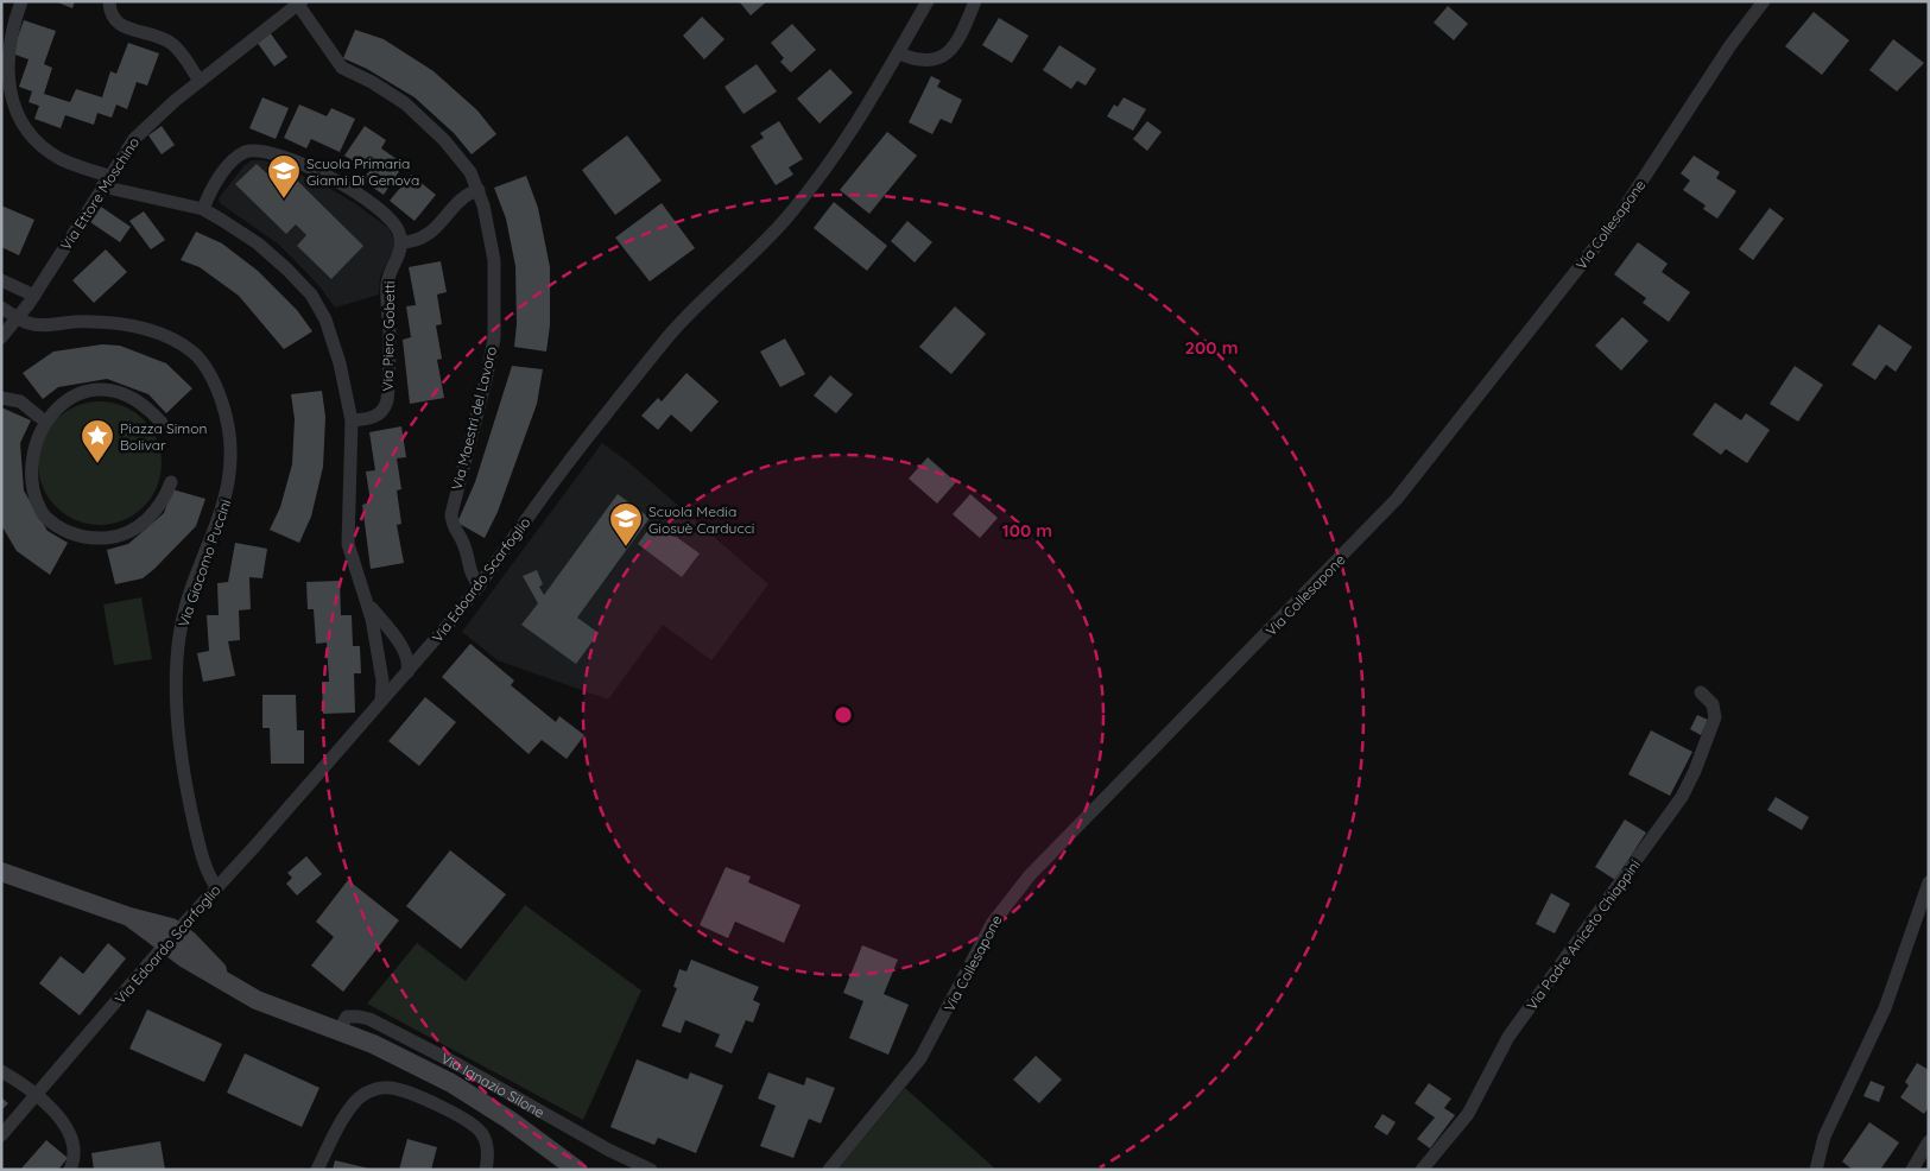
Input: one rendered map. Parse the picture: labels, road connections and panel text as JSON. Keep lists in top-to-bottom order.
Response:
{
  "streets": {
    "street": [
      "Via Ettore Moschino",
      "Via Collesapone",
      "Via Piero Gobetti",
      "Via Maestri del Lavoro",
      "Via Giacomo Puccini",
      "Via Edoardo Scarfoglio",
      "Via Padre Aniceto Chiappini",
      "Via Ignazio Silone"
    ]
  },
  "crossings": [
    ["Via Ettore Moschino", "Via Maestri del Lavoro"],
    ["Via Ettore Moschino", "Via Giacomo Puccini"],
    ["Via Maestri del Lavoro", "Via Edoardo Scarfoglio"],
    ["Via Giacomo Puccini", "Via Edoardo Scarfoglio"],
    ["Via Edoardo Scarfoglio", "Via Ignazio Silone"]
  ],
  "places": {
    "school or university": ["Scuola Primaria Gianni Di Genova", "Scuola Media Giosuè Carducci"],
    "place": ["Piazza Simon Bolivar"]
  },
  "rings": ["200 m", "100 m"]
}
